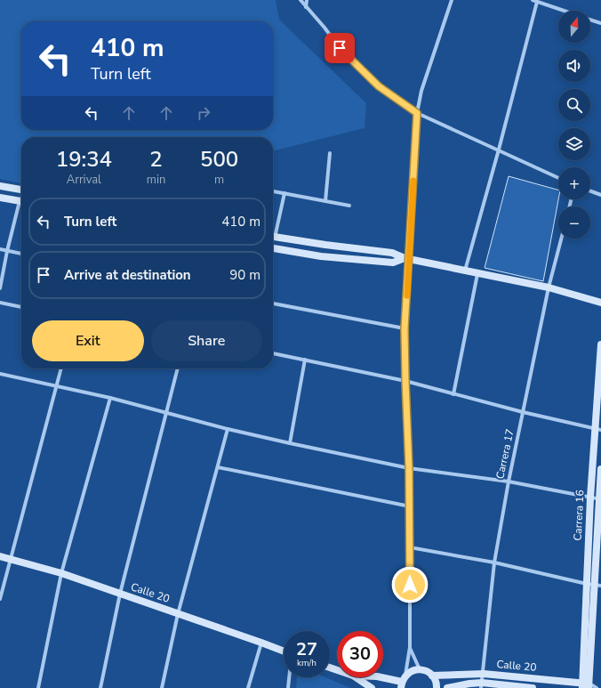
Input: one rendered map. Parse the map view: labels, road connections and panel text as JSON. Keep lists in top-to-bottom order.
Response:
{
  "streets": {
    "street": ["Carrera 17", "Carrera 16", "Calle 20"]
  },
  "crossings": [
    ["Carrera 17", "Calle 20"],
    ["Carrera 16", "Calle 20"]
  ],
  "north": "top",
  "page": {
    "map_buttons": ["+", "−"],
    "turn": ["410 m", "Turn left"],
    "eta": [
      "19:34",
      "Arrival",
      "2",
      "min",
      "500",
      "m"
    ],
    "list": [
      {
        "name": "Turn left",
        "value": "410 m"
      },
      {
        "name": "Arrive at destination",
        "value": "90 m"
      }
    ],
    "buttons": ["Exit", "Share"],
    "speed": "27 km/h",
    "limit": "30"
  }
}
